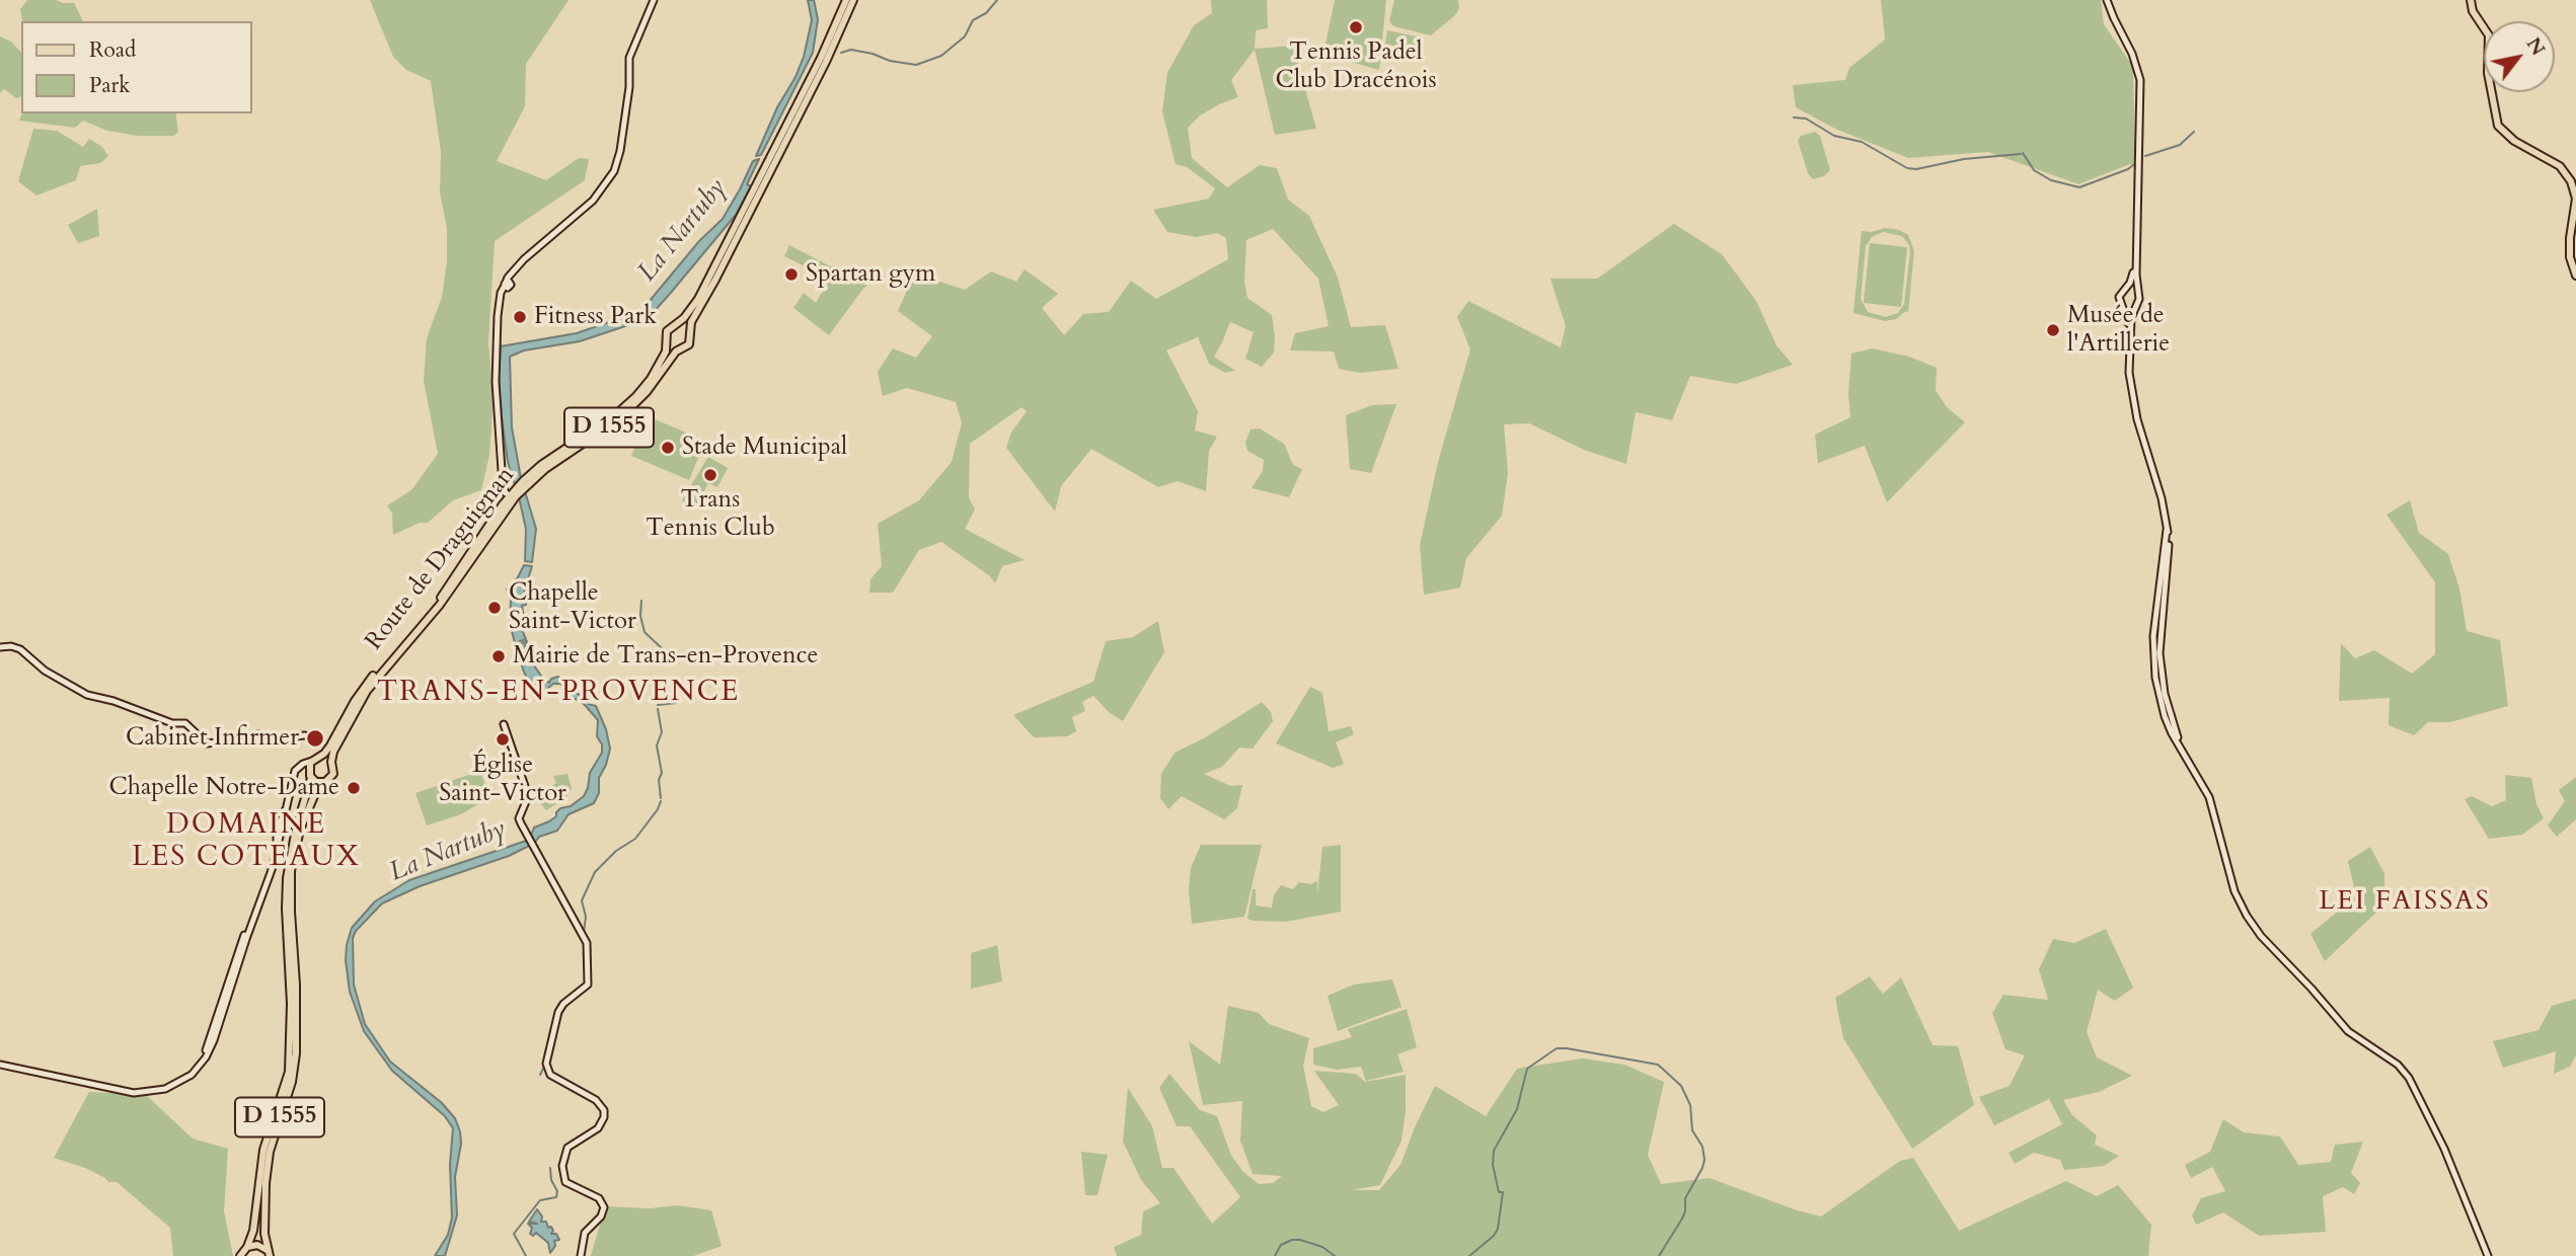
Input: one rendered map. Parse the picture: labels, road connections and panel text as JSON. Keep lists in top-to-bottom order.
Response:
{
  "streets": {
    "main road": ["D 1555", "Route de Draguignan"]
  },
  "crossings": [
    ["D 1555", "Route de Draguignan"]
  ],
  "districts": ["TRANS-EN-PROVENCE", "DOMAINE LES COTEAUX", "LEI FAISSAS"],
  "water": ["La Nartuby"],
  "places": [
    "Tennis Padel Club Dracénois",
    "Spartan gym",
    "Fitness Park",
    "Musée de l'Artillerie",
    "Stade Municipal",
    "Trans Tennis Club",
    "Chapelle Saint-Victor",
    "Mairie de Trans-en-Provence",
    "Cabinet Infirmer",
    "Église Saint-Victor",
    "Chapelle Notre-Dame"
  ],
  "legend": ["Road", "Park"],
  "north": "top right"
}
